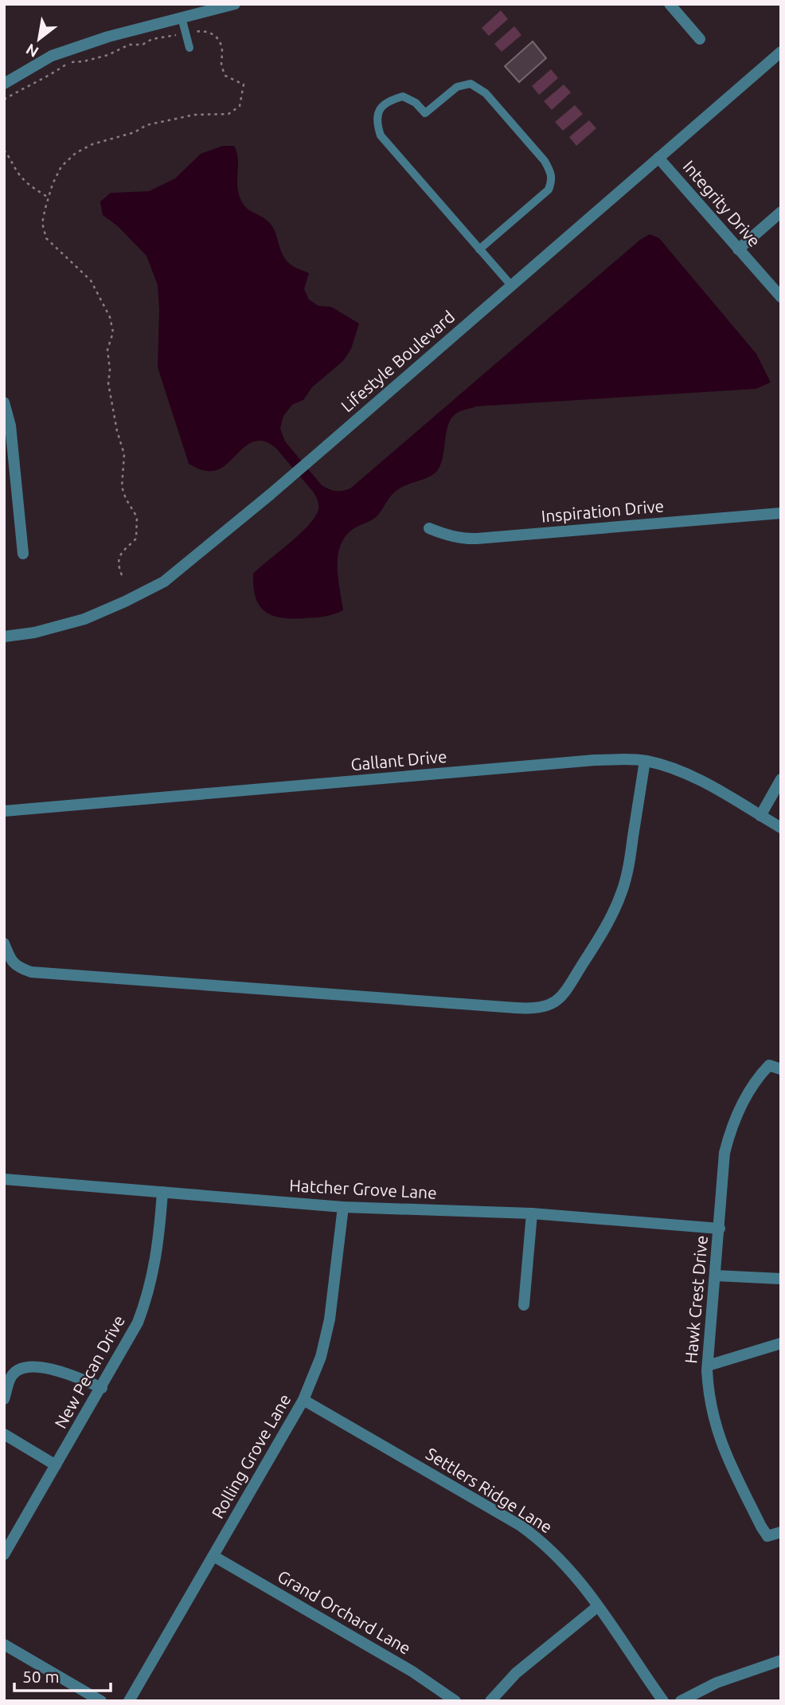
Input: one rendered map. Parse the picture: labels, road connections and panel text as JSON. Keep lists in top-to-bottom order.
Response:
{
  "streets": {
    "street": [
      "Integrity Drive",
      "Lifestyle Boulevard",
      "Inspiration Drive",
      "Gallant Drive",
      "Hatcher Grove Lane",
      "Hawk Crest Drive",
      "New Pecan Drive",
      "Rolling Grove Lane",
      "Settlers Ridge Lane",
      "Grand Orchard Lane"
    ]
  },
  "crossings": [
    ["Integrity Drive", "Lifestyle Boulevard"],
    ["Hatcher Grove Lane", "Hawk Crest Drive"],
    ["Hatcher Grove Lane", "New Pecan Drive"],
    ["Hatcher Grove Lane", "Rolling Grove Lane"],
    ["Rolling Grove Lane", "Settlers Ridge Lane"],
    ["Rolling Grove Lane", "Grand Orchard Lane"]
  ],
  "scale_bar": "50 m",
  "north": "bottom left"
}
